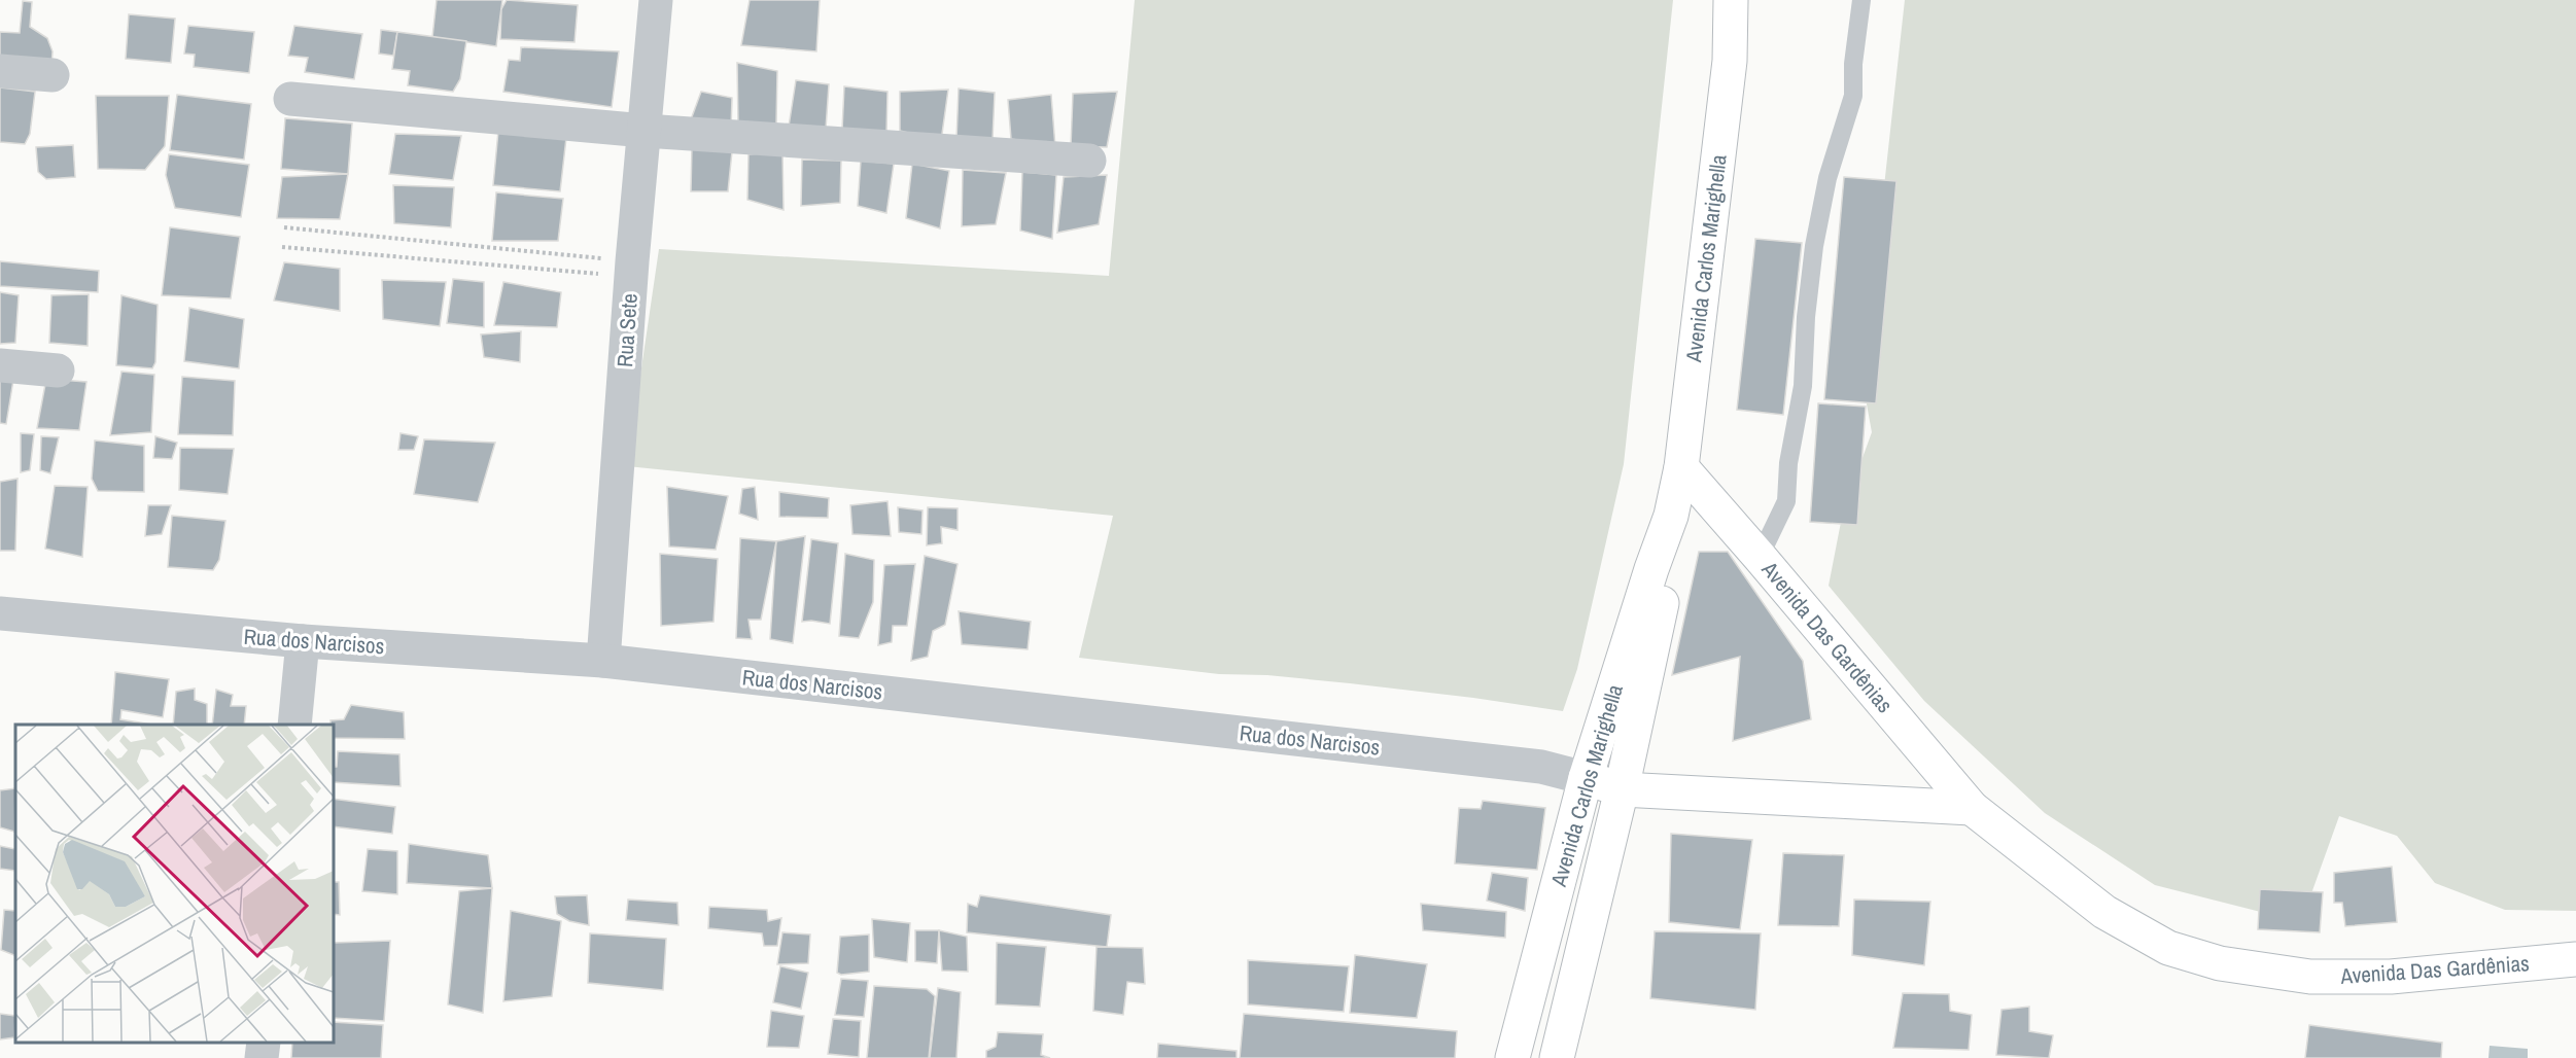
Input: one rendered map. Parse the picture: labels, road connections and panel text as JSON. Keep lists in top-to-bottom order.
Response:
{
  "streets": {
    "main road": ["Avenida Carlos Marighella", "Avenida Das Gardênias", "Rua dos Narcisos"],
    "street": ["Rua Sete"]
  },
  "crossings": [
    ["Avenida Carlos Marighella", "Avenida Das Gardênias"],
    ["Avenida Carlos Marighella", "Rua dos Narcisos"],
    ["Rua Sete", "Rua dos Narcisos"]
  ]
}
